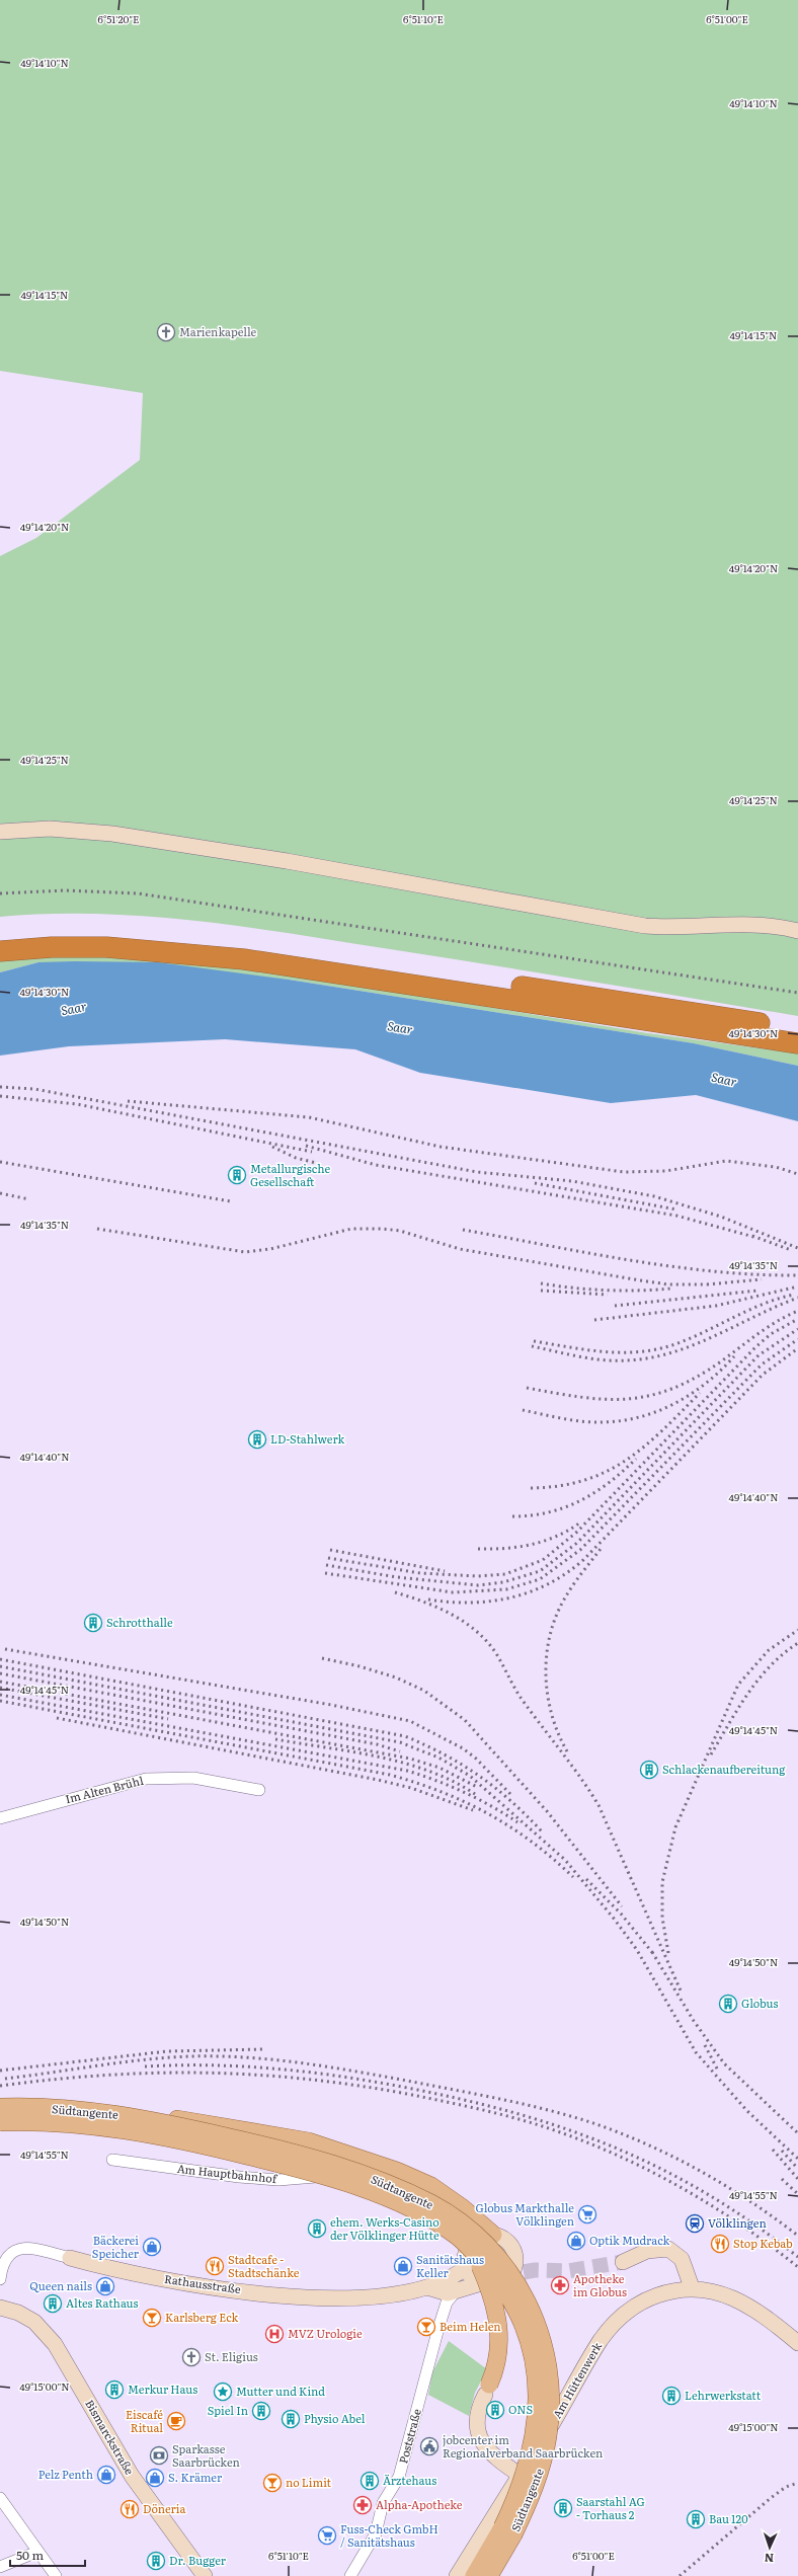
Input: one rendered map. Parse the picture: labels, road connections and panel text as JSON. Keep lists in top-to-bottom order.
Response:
{
  "streets": {
    "main road": [
      "Südtangente",
      "Rathausstraße",
      "Am Hüttenwerk",
      "Bismarckstraße"
    ],
    "street": ["Im Alten Brühl", "Am Hauptbahnhof", "Poststraße"]
  },
  "crossings": [
    ["Südtangente", "Am Hauptbahnhof"],
    ["Rathausstraße", "Poststraße"]
  ],
  "water": ["Saar"],
  "places": {
    "church": ["Marienkapelle", "St. Eligius"],
    "building": [
      "Metallurgische Gesellschaft",
      "LD-Stahlwerk",
      "Schrotthalle",
      "Schlackenaufbereitung",
      "Globus",
      "ehem. Werks-Casino der Völklinger Hütte",
      "Altes Rathaus",
      "Merkur Haus",
      "Lehrwerkstatt",
      "ONS",
      "Spiel In",
      "Physio Abel",
      "Ärztehaus",
      "Saarstahl AG - Torhaus 2",
      "Bau 120",
      "Dr. Bugger"
    ],
    "supermarket": ["Globus Markthalle Völklingen", "Fuss-Check GmbH / Sanitätshaus"],
    "station": ["Völklingen"],
    "shop": [
      "Optik Mudrack",
      "Bäckerei Speicher",
      "Sanitätshaus Keller",
      "Queen nails",
      "Pelz Penth",
      "S. Krämer"
    ],
    "restaurant": ["Stop Kebab", "Stadtcafe - Stadtschänke", "Döneria"],
    "pharmacy": ["Apotheke im Globus", "Alpha-Apotheke"],
    "bar": ["Karlsberg Eck", "Beim Helen", "no Limit"],
    "hospital": ["MVZ Urologie"],
    "place": ["Mutter und Kind"],
    "cafe": ["Eiscafé Ritual"],
    "public building": ["jobcenter im Regionalverband Saarbrücken"],
    "bank": ["Sparkasse Saarbrücken"]
  },
  "scale_bar": "50 m",
  "north": "bottom",
  "coordinates": [
    "6°51'10\"E",
    "6°51'00\"E",
    "6°51'20\"E",
    "49°14'10\"N",
    "49°14'15\"N",
    "49°14'20\"N",
    "49°14'25\"N",
    "49°14'30\"N",
    "49°14'35\"N",
    "49°14'40\"N",
    "49°14'45\"N",
    "49°14'50\"N",
    "49°14'55\"N",
    "49°15'00\"N"
  ]
}
